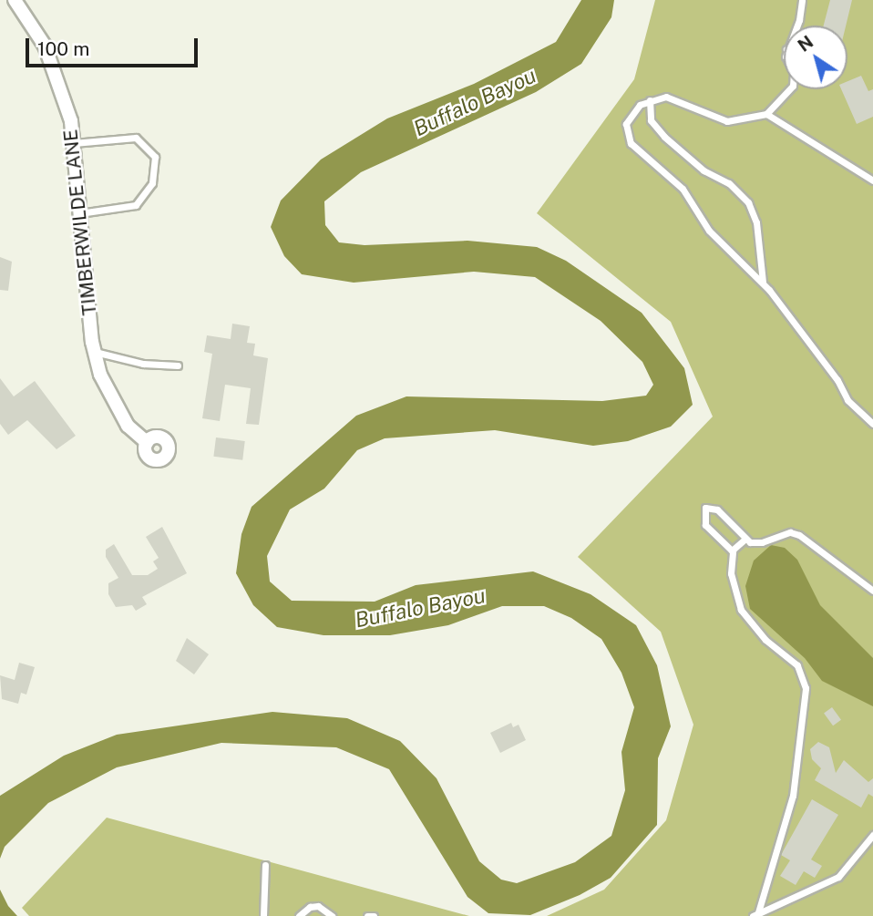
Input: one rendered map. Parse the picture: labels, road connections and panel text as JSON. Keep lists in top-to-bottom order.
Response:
{
  "streets": {
    "street": ["TIMBERWILDE LANE"]
  },
  "water": ["Buffalo Bayou"],
  "scale_bar": "100 m",
  "north": "top left"
}
